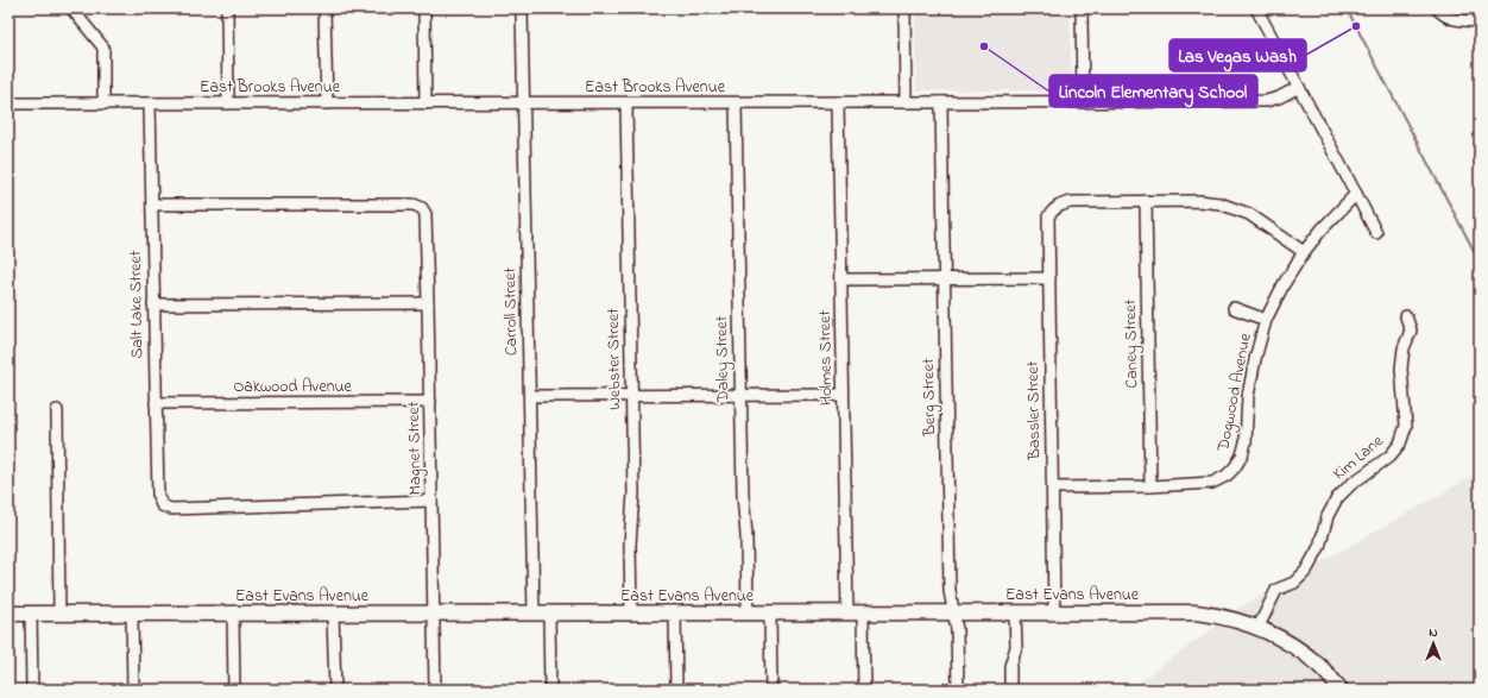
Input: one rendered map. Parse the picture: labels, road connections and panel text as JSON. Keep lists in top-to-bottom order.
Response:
{
  "streets": {
    "street": [
      "East Brooks Avenue",
      "Salt Lake Street",
      "Carroll Street",
      "Caney Street",
      "Holmes Street",
      "Webster Street",
      "Daley Street",
      "Oakwood Avenue",
      "Dogwood Avenue",
      "Berg Street",
      "Bassler Street",
      "Magnet Street",
      "Kim Lane",
      "East Evans Avenue"
    ]
  },
  "crossings": [
    ["East Brooks Avenue", "Salt Lake Street"],
    ["East Brooks Avenue", "Carroll Street"],
    ["East Brooks Avenue", "Holmes Street"],
    ["East Brooks Avenue", "Webster Street"],
    ["East Brooks Avenue", "Daley Street"],
    ["East Brooks Avenue", "Berg Street"],
    ["Salt Lake Street", "Oakwood Avenue"],
    ["Salt Lake Street", "Magnet Street"],
    ["Carroll Street", "East Evans Avenue"],
    ["Caney Street", "Dogwood Avenue"],
    ["Caney Street", "Bassler Street"],
    ["Holmes Street", "East Evans Avenue"],
    ["Webster Street", "East Evans Avenue"],
    ["Daley Street", "East Evans Avenue"],
    ["Oakwood Avenue", "Magnet Street"],
    ["Dogwood Avenue", "Bassler Street"],
    ["Berg Street", "East Evans Avenue"],
    ["Bassler Street", "East Evans Avenue"],
    ["Magnet Street", "East Evans Avenue"],
    ["Kim Lane", "East Evans Avenue"]
  ],
  "places": ["Las Vegas Wash", "Lincoln Elementary School"],
  "north": "top"
}
